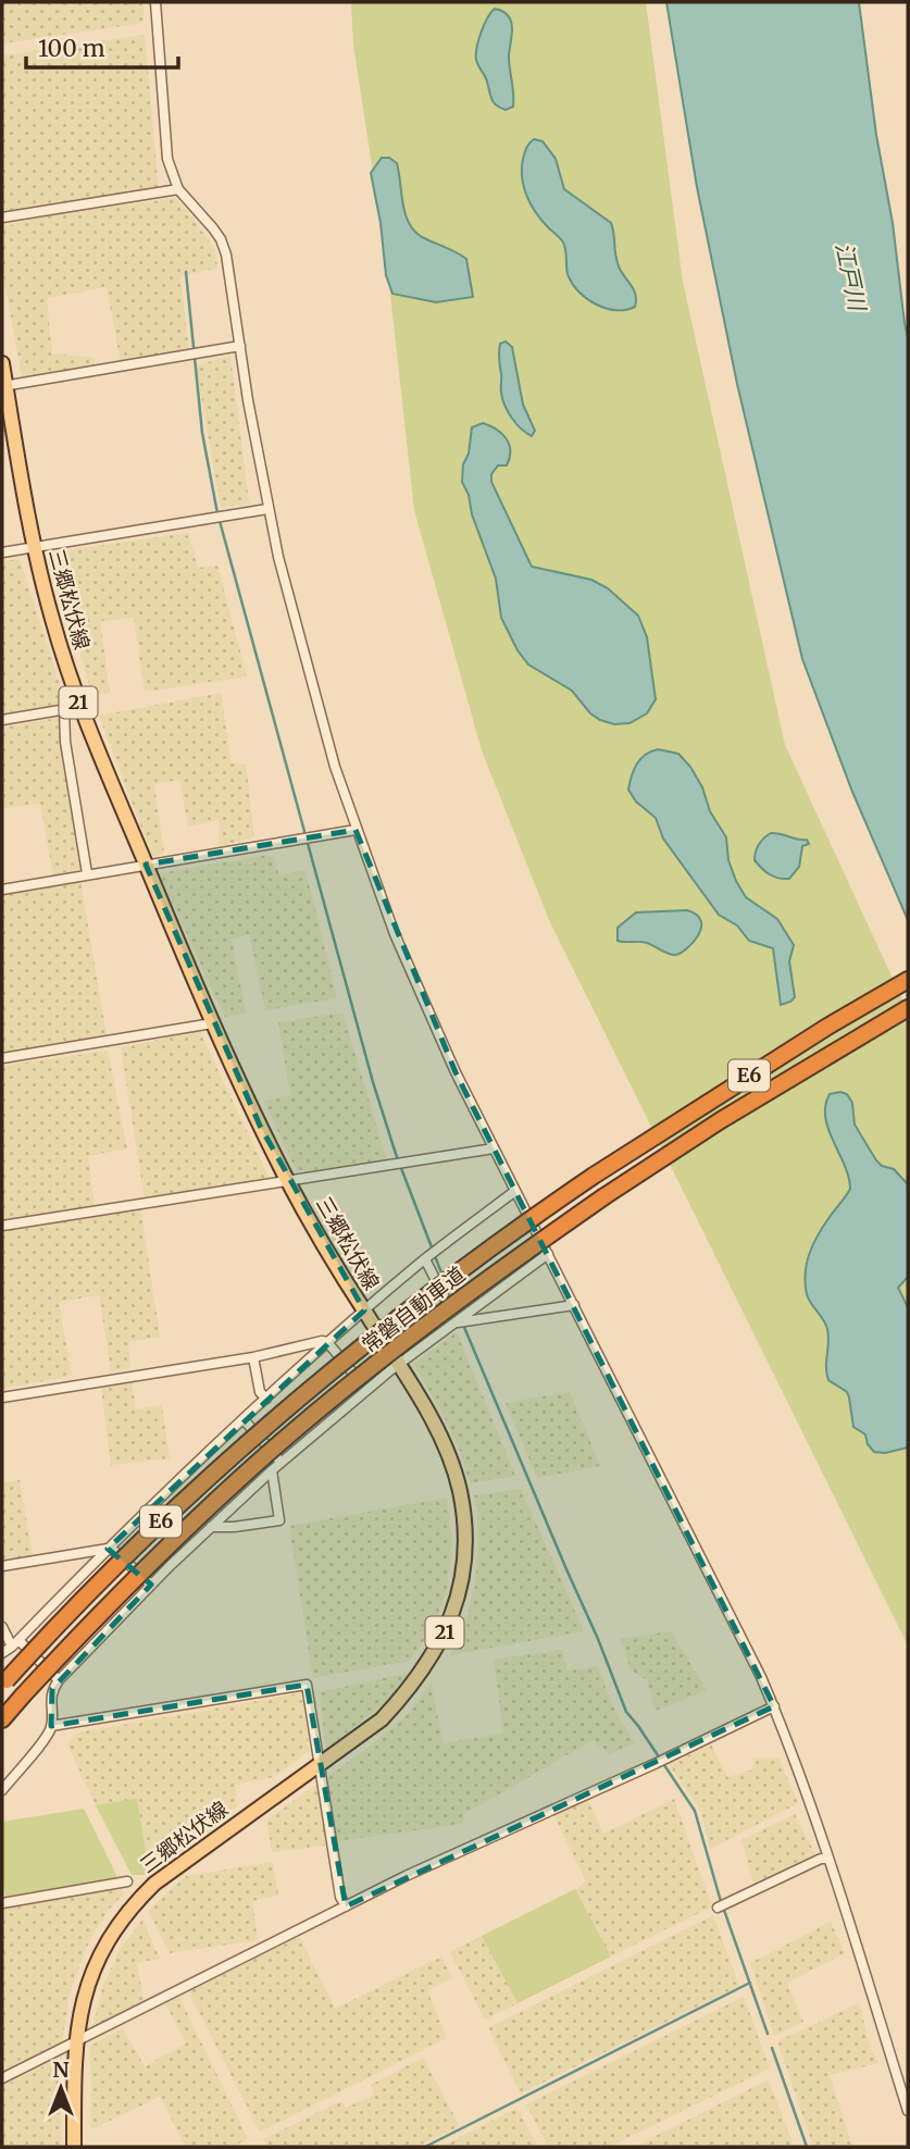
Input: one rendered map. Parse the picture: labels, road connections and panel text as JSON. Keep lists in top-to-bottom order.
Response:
{
  "streets": {
    "highway": ["E6", "常磐自動車道"],
    "main road": ["三郷松伏線", "21"]
  },
  "water": ["江戸川"],
  "scale_bar": "100 m",
  "north": "top"
}
